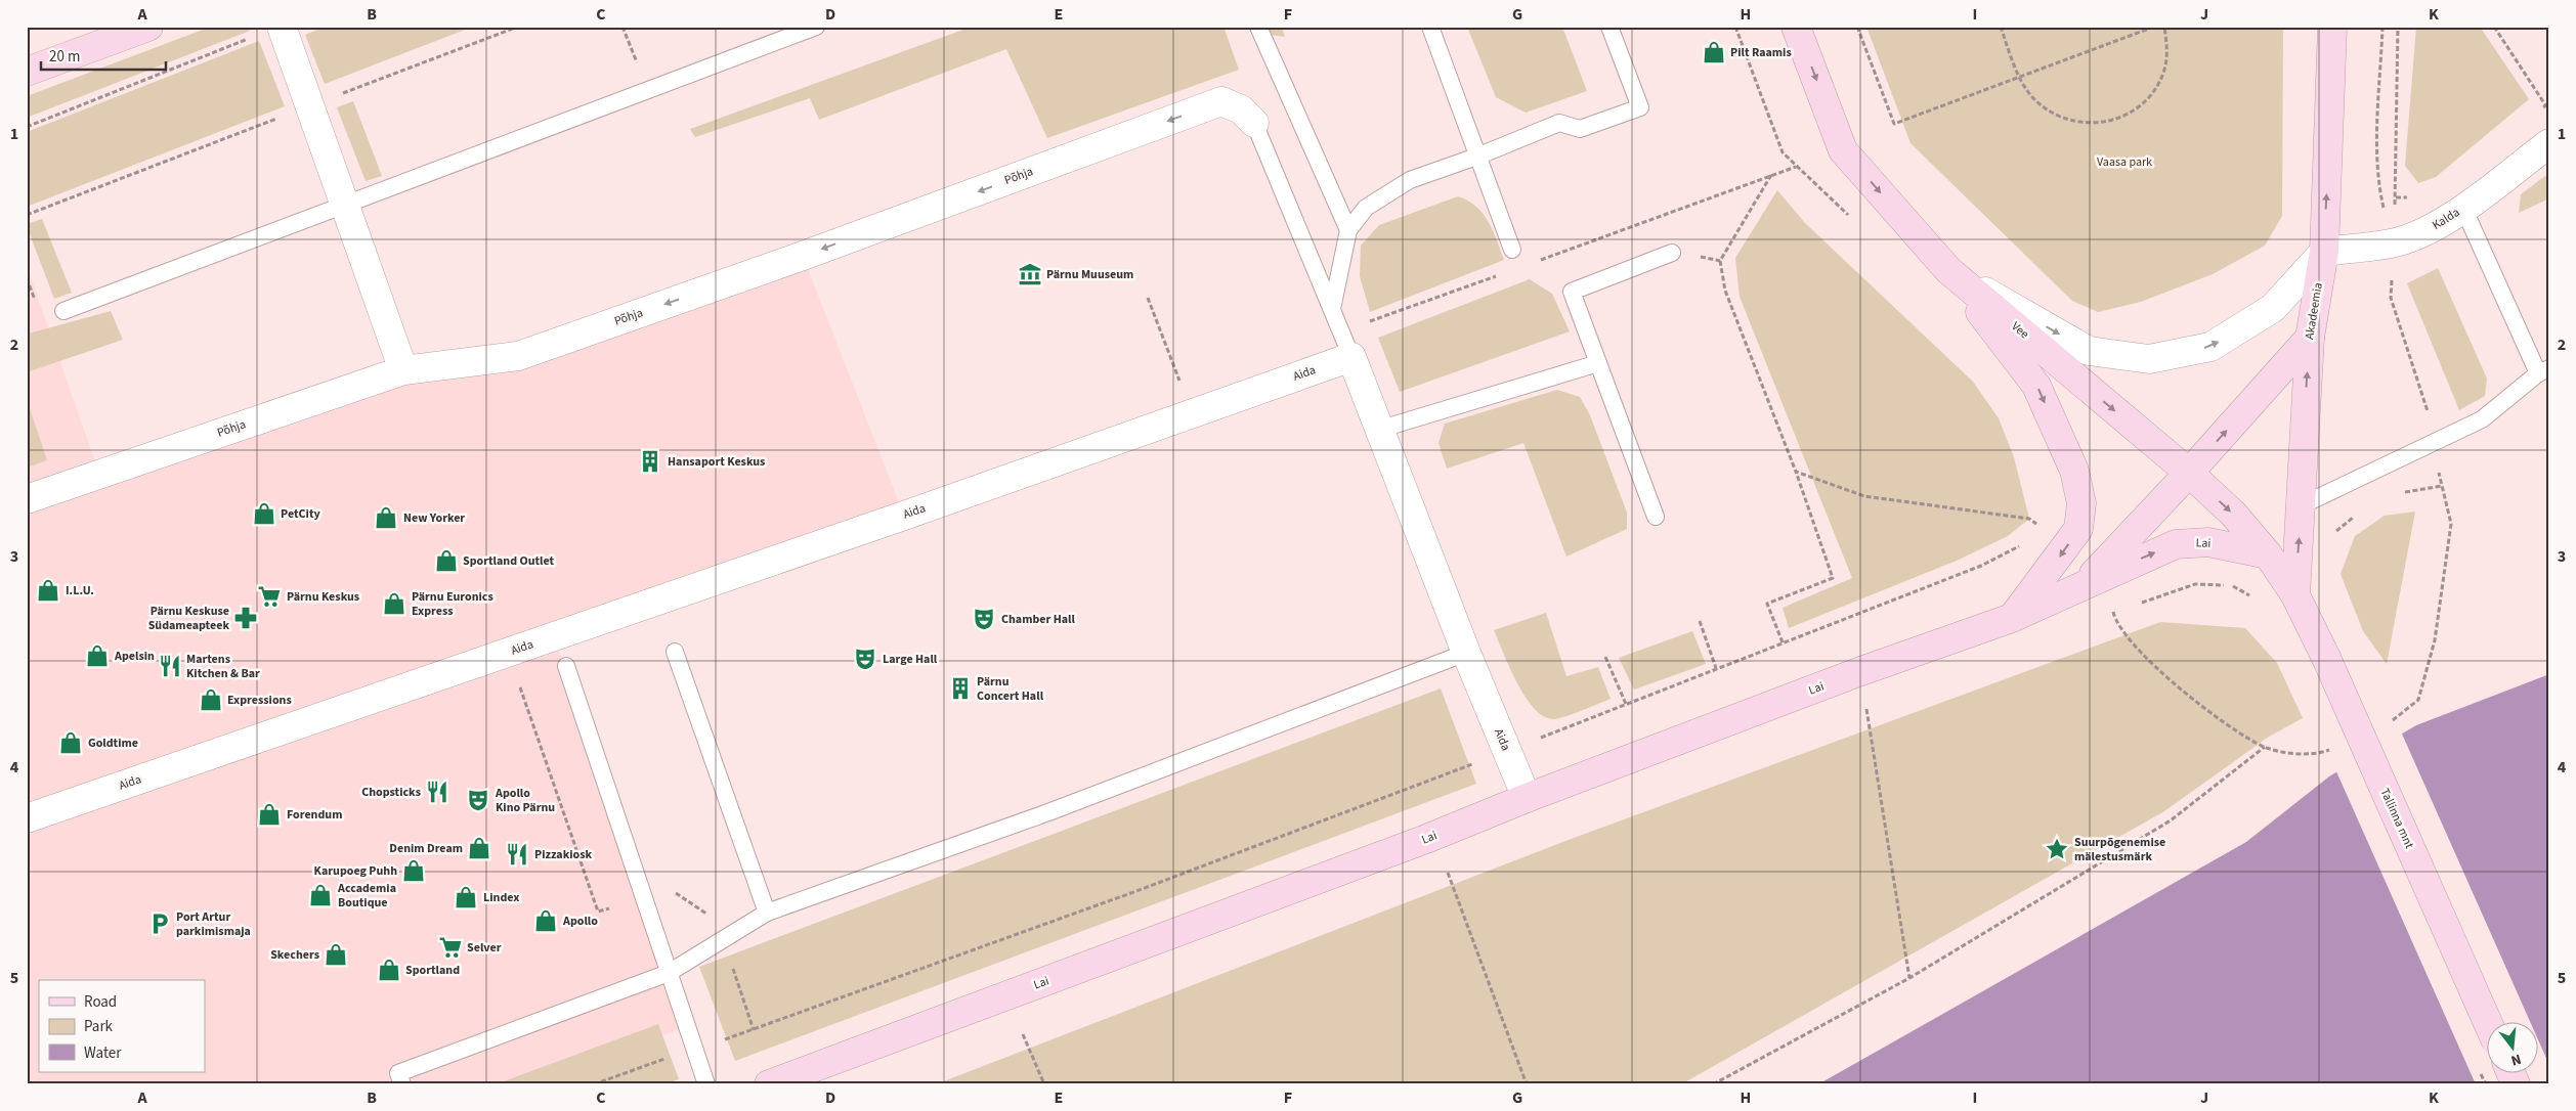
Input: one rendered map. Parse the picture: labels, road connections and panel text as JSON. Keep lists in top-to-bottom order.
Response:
{
  "streets": {
    "street": [
      "Põhja",
      "Kalda",
      "Akadeemia",
      "Vee",
      "Aida",
      "Lai",
      "Tallinna mnt"
    ]
  },
  "crossings": [
    ["Kalda", "Akadeemia"],
    ["Akadeemia", "Vee"],
    ["Akadeemia", "Lai"],
    ["Akadeemia", "Tallinna mnt"],
    ["Vee", "Lai"],
    ["Vee", "Tallinna mnt"],
    ["Aida", "Lai"]
  ],
  "one_way": ["Põhja", "Akadeemia", "Vee"],
  "parks": ["Vaasa park"],
  "places": {
    "shop": [
      "Pilt Raamis",
      "PetCity",
      "New Yorker",
      "Sportland Outlet",
      "I.L.U.",
      "Pärnu Euronics Express",
      "Apelsin",
      "Expressions",
      "Goldtime",
      "Forendum",
      "Denim Dream",
      "Karupoeg Puhh",
      "Accademia Boutique",
      "Lindex",
      "Apollo",
      "Skechers",
      "Sportland"
    ],
    "museum": ["Pärnu Muuseum"],
    "building": ["Hansaport Keskus", "Pärnu Concert Hall"],
    "supermarket": ["Pärnu Keskus", "Selver"],
    "pharmacy": ["Pärnu Keskuse Südameapteek"],
    "theatre": ["Chamber Hall", "Large Hall", "Apollo Kino Pärnu"],
    "restaurant": ["Martens Kitchen & Bar", "Chopsticks", "Pizzakiosk"],
    "place": ["Suurpõgenemise mälestusmärk"],
    "parking": ["Port Artur parkimismaja"]
  },
  "legend": ["Road", "Park", "Water"],
  "scale_bar": "20 m",
  "north": "bottom",
  "grid": {
    "columns": [
      "A",
      "B",
      "C",
      "D",
      "E",
      "F",
      "G",
      "H",
      "I",
      "J",
      "K"
    ],
    "rows": [
      "1",
      "2",
      "3",
      "4",
      "5"
    ]
  }
}
